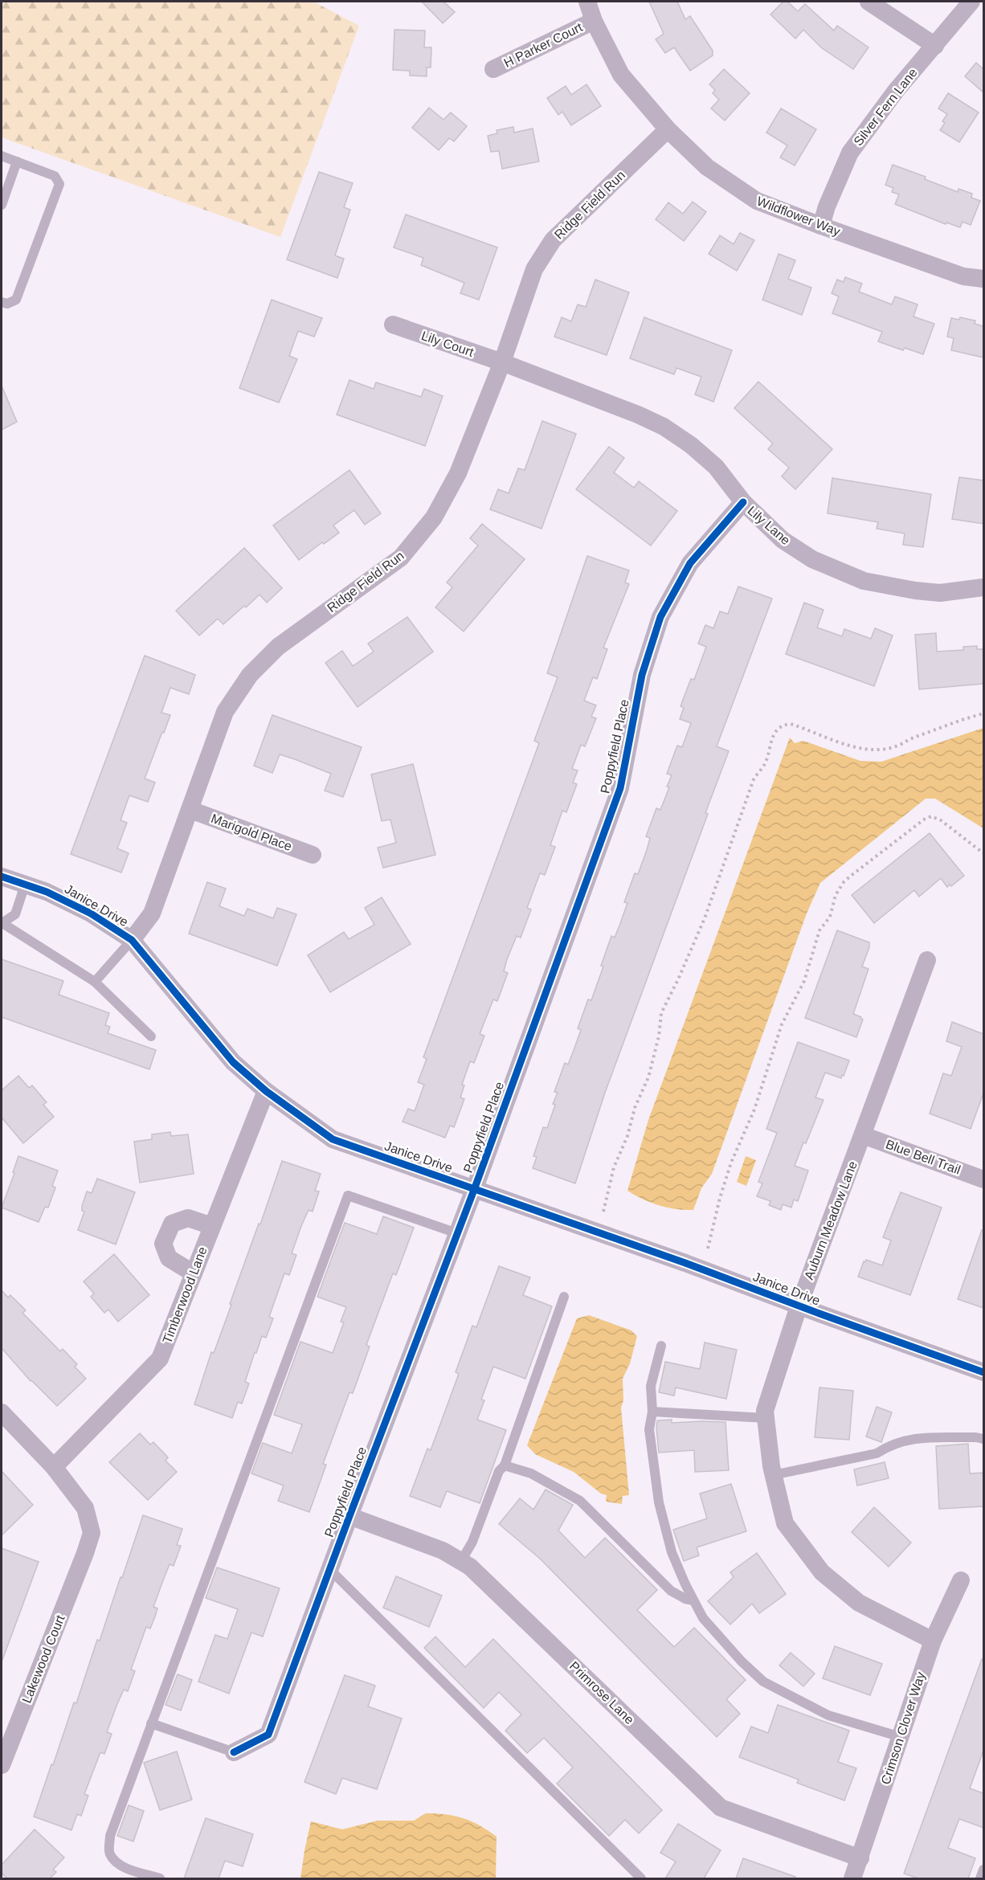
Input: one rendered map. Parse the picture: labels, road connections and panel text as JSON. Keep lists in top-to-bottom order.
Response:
{
  "streets": {
    "street": [
      "H Parker Court",
      "Silver Fern Lane",
      "Ridge Field Run",
      "Wildflower Way",
      "Lily Court",
      "Lily Lane",
      "Poppyfield Place",
      "Marigold Place",
      "Janice Drive",
      "Blue Bell Trail",
      "Auburn Meadow Lane",
      "Timberwood Lane",
      "Lakewood Court",
      "Primrose Lane",
      "Crimson Clover Way"
    ]
  },
  "crossings": [
    ["H Parker Court", "Wildflower Way"],
    ["Silver Fern Lane", "Wildflower Way"],
    ["Ridge Field Run", "Wildflower Way"],
    ["Ridge Field Run", "Lily Court"],
    ["Ridge Field Run", "Lily Lane"],
    ["Ridge Field Run", "Marigold Place"],
    ["Ridge Field Run", "Janice Drive"],
    ["Lily Court", "Lily Lane"],
    ["Lily Lane", "Poppyfield Place"],
    ["Poppyfield Place", "Janice Drive"],
    ["Poppyfield Place", "Primrose Lane"],
    ["Janice Drive", "Auburn Meadow Lane"],
    ["Janice Drive", "Timberwood Lane"],
    ["Blue Bell Trail", "Auburn Meadow Lane"],
    ["Auburn Meadow Lane", "Crimson Clover Way"],
    ["Timberwood Lane", "Lakewood Court"],
    ["Primrose Lane", "Crimson Clover Way"]
  ]
}
